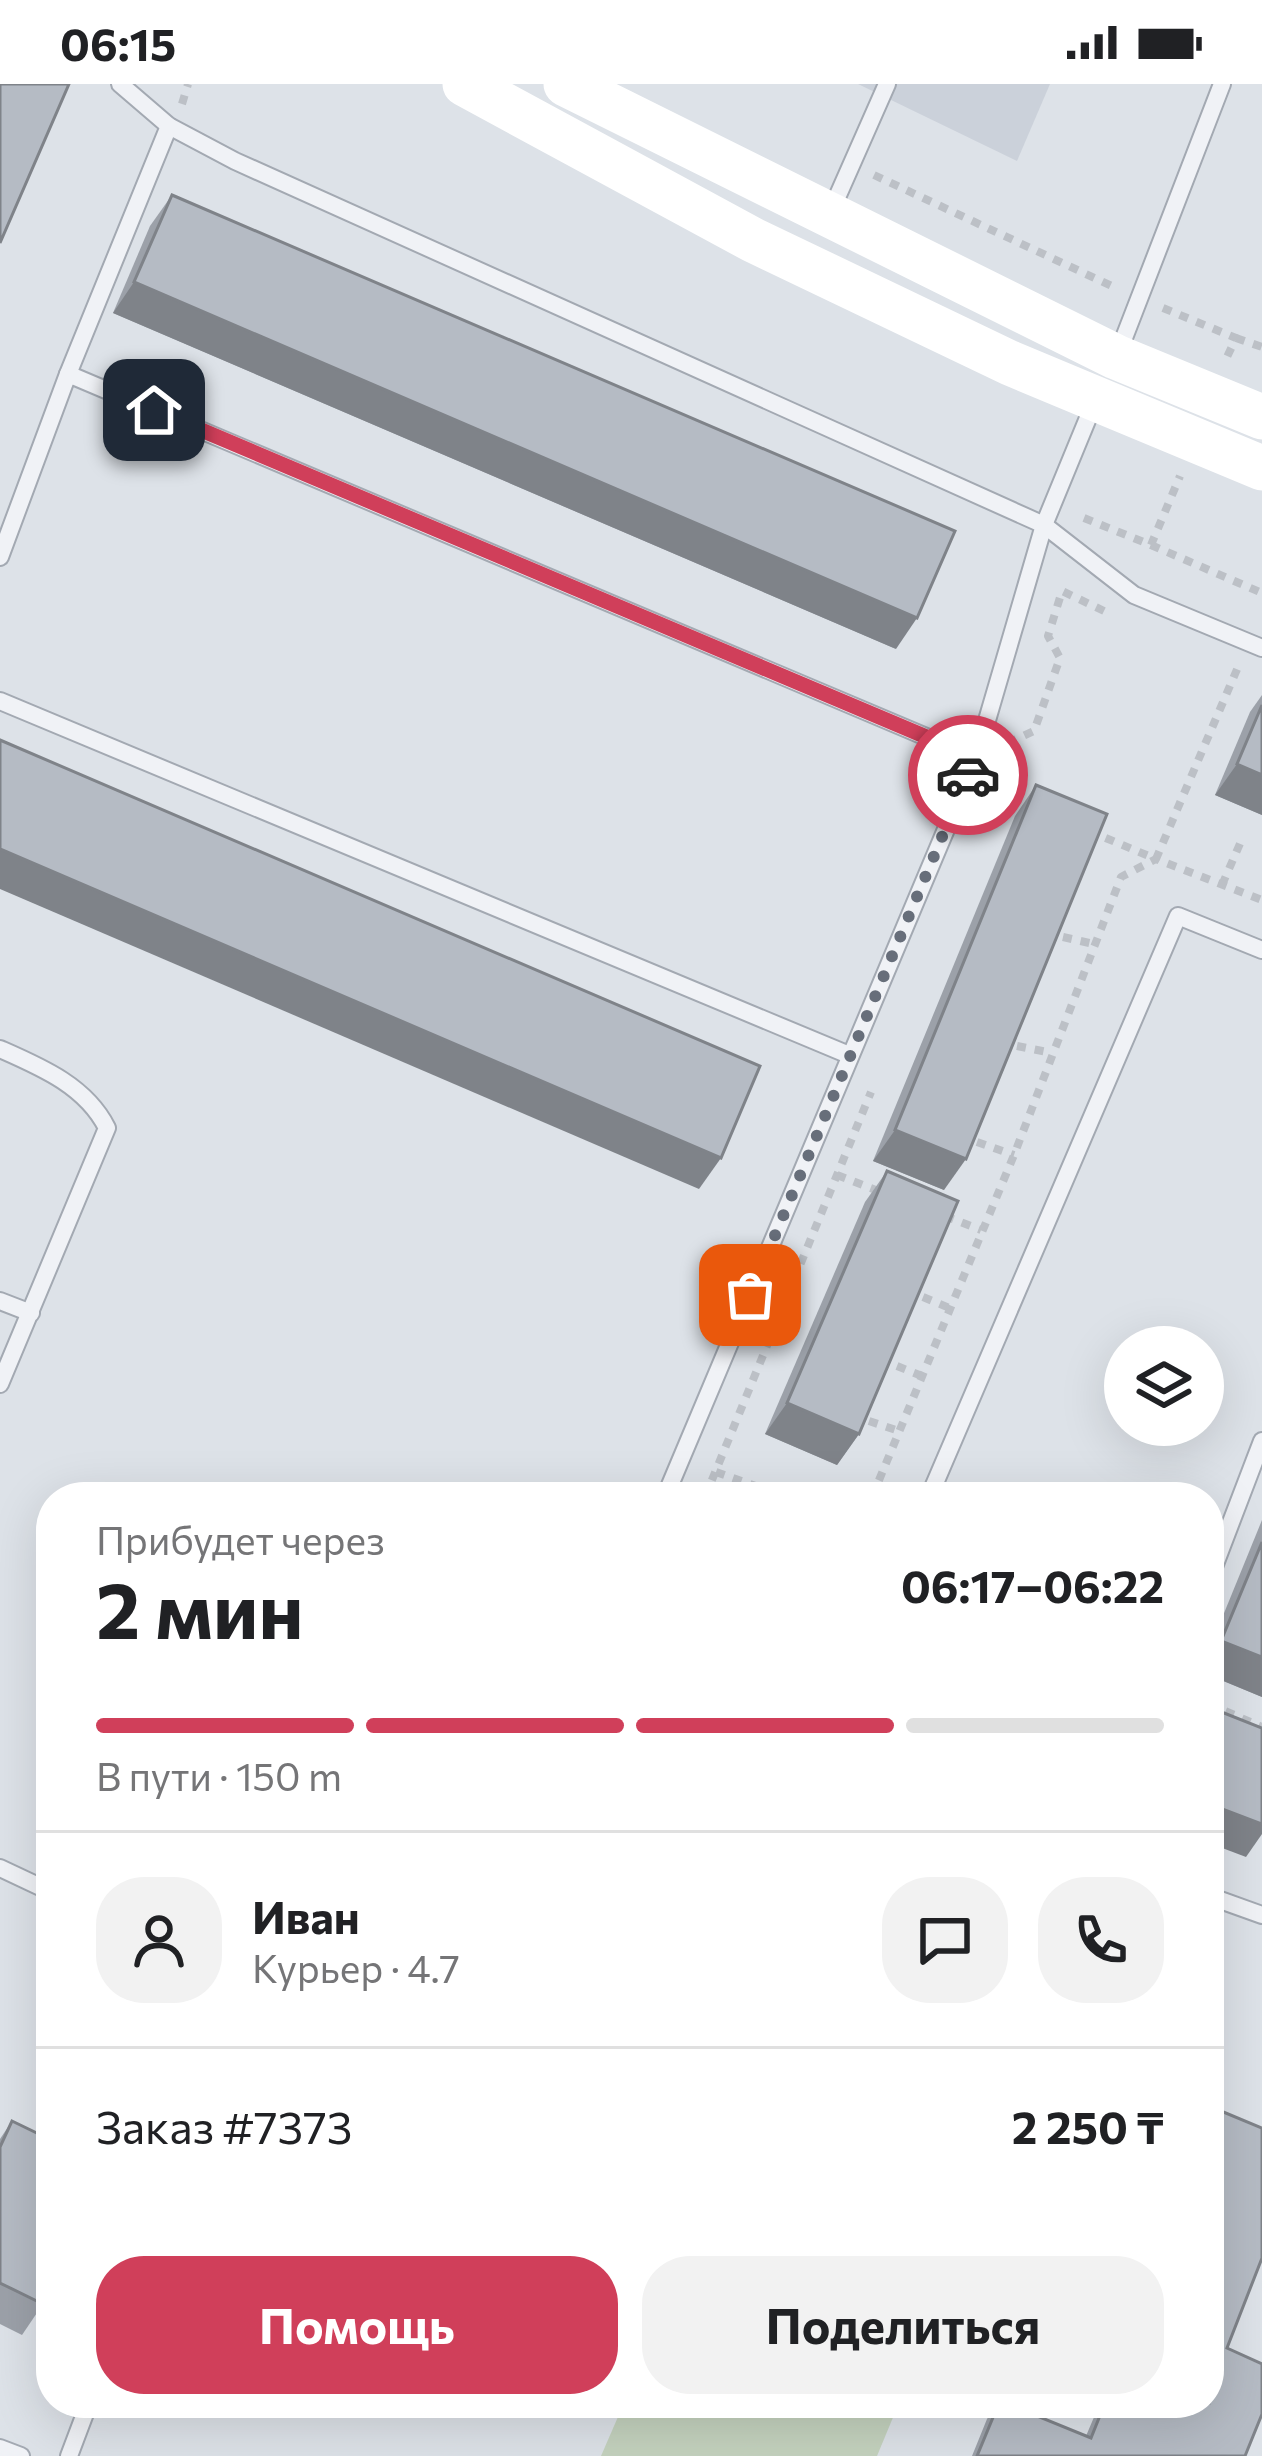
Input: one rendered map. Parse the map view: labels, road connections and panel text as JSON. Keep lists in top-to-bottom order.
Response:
{
  "page": {
    "status": "06:15",
    "heading": ["2 мин", "Прибудет через", "06:17–06:22"],
    "panel": [
      "Иван",
      "Курьер · 4.7",
      "Заказ #7373",
      "2 250 ₸"
    ],
    "bar": "В пути · 150 m",
    "buttons": ["Помощь", "Поделиться"]
  }
}
